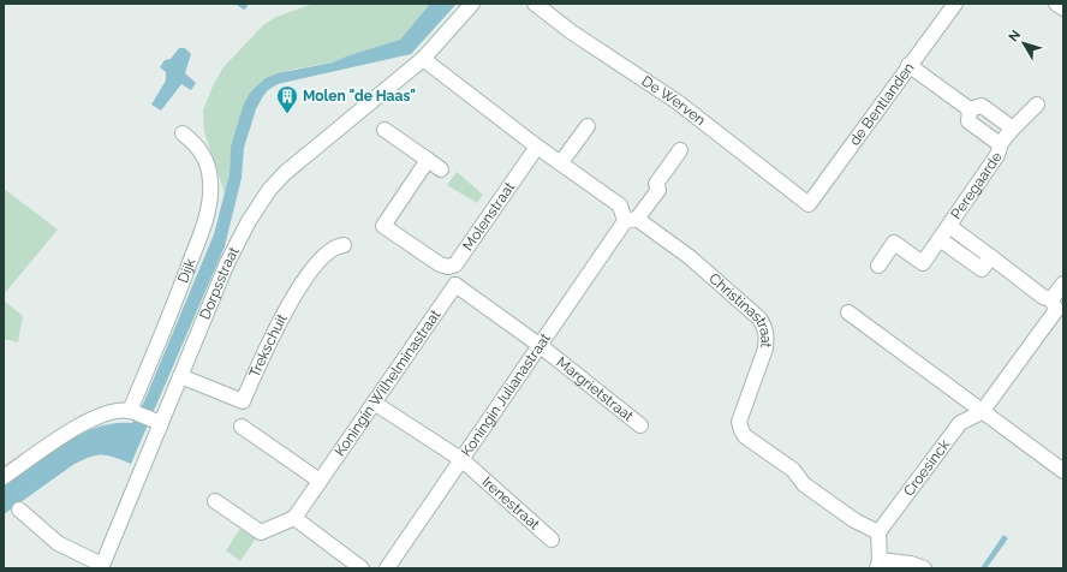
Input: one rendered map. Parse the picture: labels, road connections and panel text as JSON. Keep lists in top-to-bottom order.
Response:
{
  "streets": {
    "street": [
      "De Werven",
      "de Bentlanden",
      "Peregaarde",
      "Molenstraat",
      "Dijk",
      "Dorpsstraat",
      "Christinastraat",
      "Trekschuit",
      "Koningin Wilhelminastraat",
      "Margrietstraat",
      "Koningin Julianastraat",
      "Croesinck",
      "Irenestraat"
    ]
  },
  "crossings": [
    ["De Werven", "de Bentlanden"],
    ["Molenstraat", "Christinastraat"],
    ["Dorpsstraat", "Christinastraat"],
    ["Dorpsstraat", "Trekschuit"],
    ["Christinastraat", "Koningin Julianastraat"],
    ["Christinastraat", "Croesinck"],
    ["Koningin Wilhelminastraat", "Margrietstraat"],
    ["Koningin Wilhelminastraat", "Irenestraat"],
    ["Margrietstraat", "Koningin Julianastraat"],
    ["Koningin Julianastraat", "Irenestraat"]
  ],
  "places": {
    "building": ["Molen \"de Haas\""]
  },
  "north": "top left"
}
